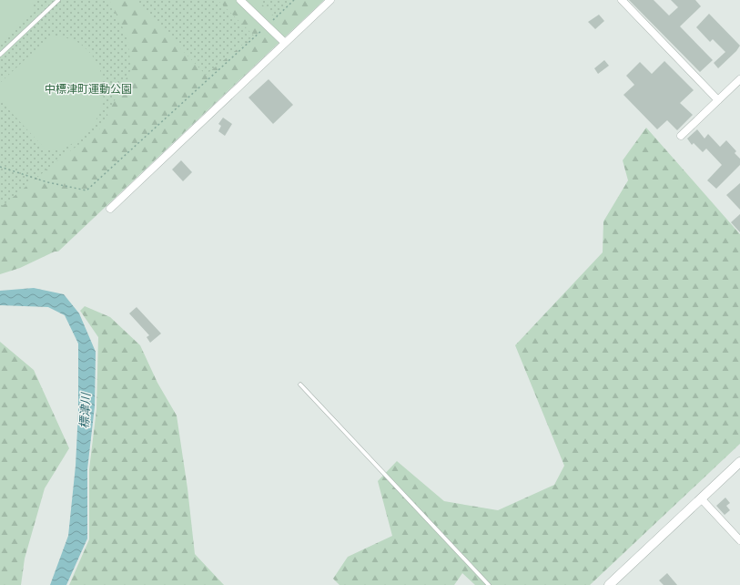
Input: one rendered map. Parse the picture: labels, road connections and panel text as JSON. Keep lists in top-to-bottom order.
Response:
{
  "water": ["標津川"],
  "parks": ["中標津町運動公園"]
}
